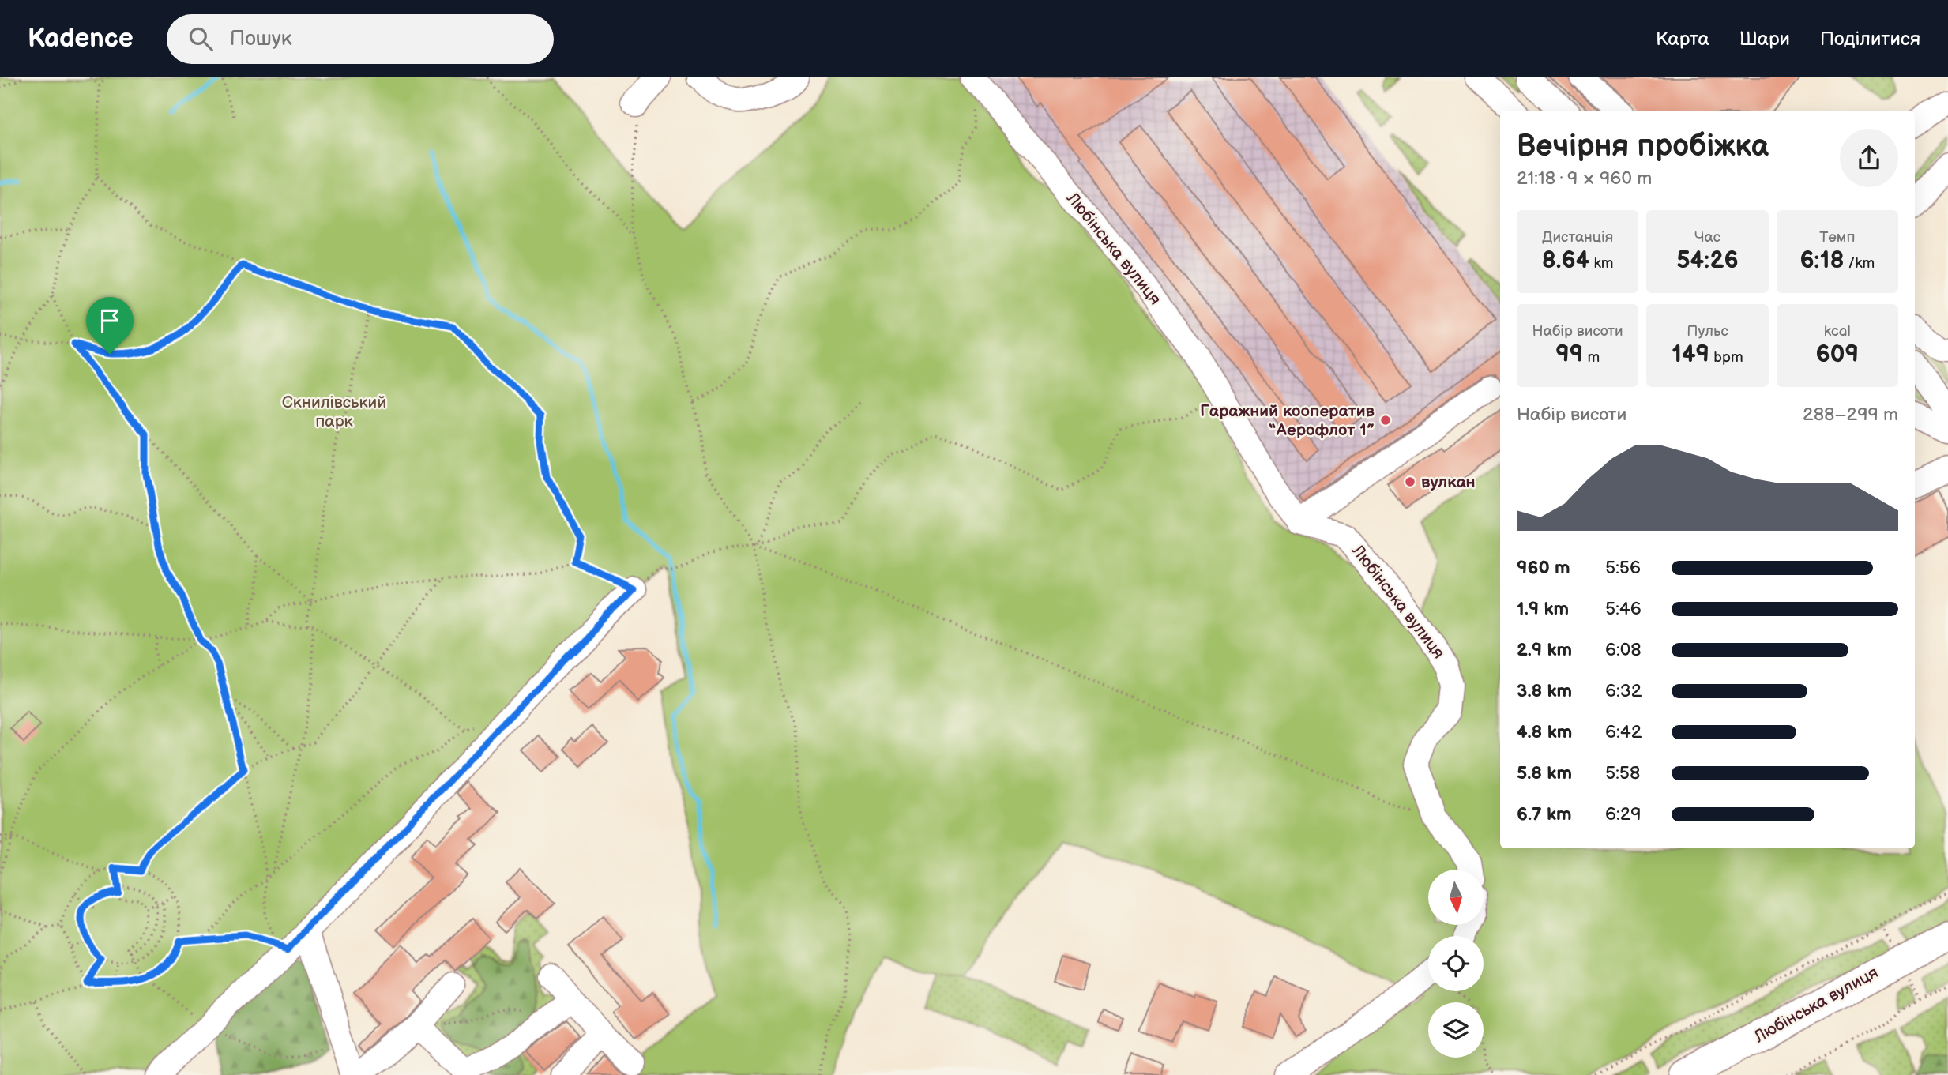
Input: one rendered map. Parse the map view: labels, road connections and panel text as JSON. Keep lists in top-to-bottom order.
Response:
{
  "streets": {
    "main road": ["Любінська вулиця"]
  },
  "parks": ["Скнилівський парк"],
  "places": ["Гаражний кооператив “Аерофлот 1”", "вулкан"],
  "north": "bottom",
  "page": {
    "header": "Kadence",
    "search": "Пошук",
    "nav": ["Карта", "Шари", "Поділитися"],
    "heading": ["Вечірня пробіжка", "21:18 · 9 × 960 m"],
    "stats": [
      ["Дистанція", "8.64 km"],
      ["Час", "54:26"],
      ["Темп", "6:18 /km"],
      ["Набір висоти", "99 m"],
      ["Пульс", "149 bpm"],
      ["kcal", "609"]
    ],
    "chart": ["Набір висоти", "288–299 m"],
    "list": [
      {
        "name": "960 m",
        "note": "5:56"
      },
      {
        "name": "1.9 km",
        "note": "5:46"
      },
      {
        "name": "2.9 km",
        "note": "6:08"
      },
      {
        "name": "3.8 km",
        "note": "6:32"
      },
      {
        "name": "4.8 km",
        "note": "6:42"
      },
      {
        "name": "5.8 km",
        "note": "5:58"
      },
      {
        "name": "6.7 km",
        "note": "6:29"
      }
    ]
  }
}
